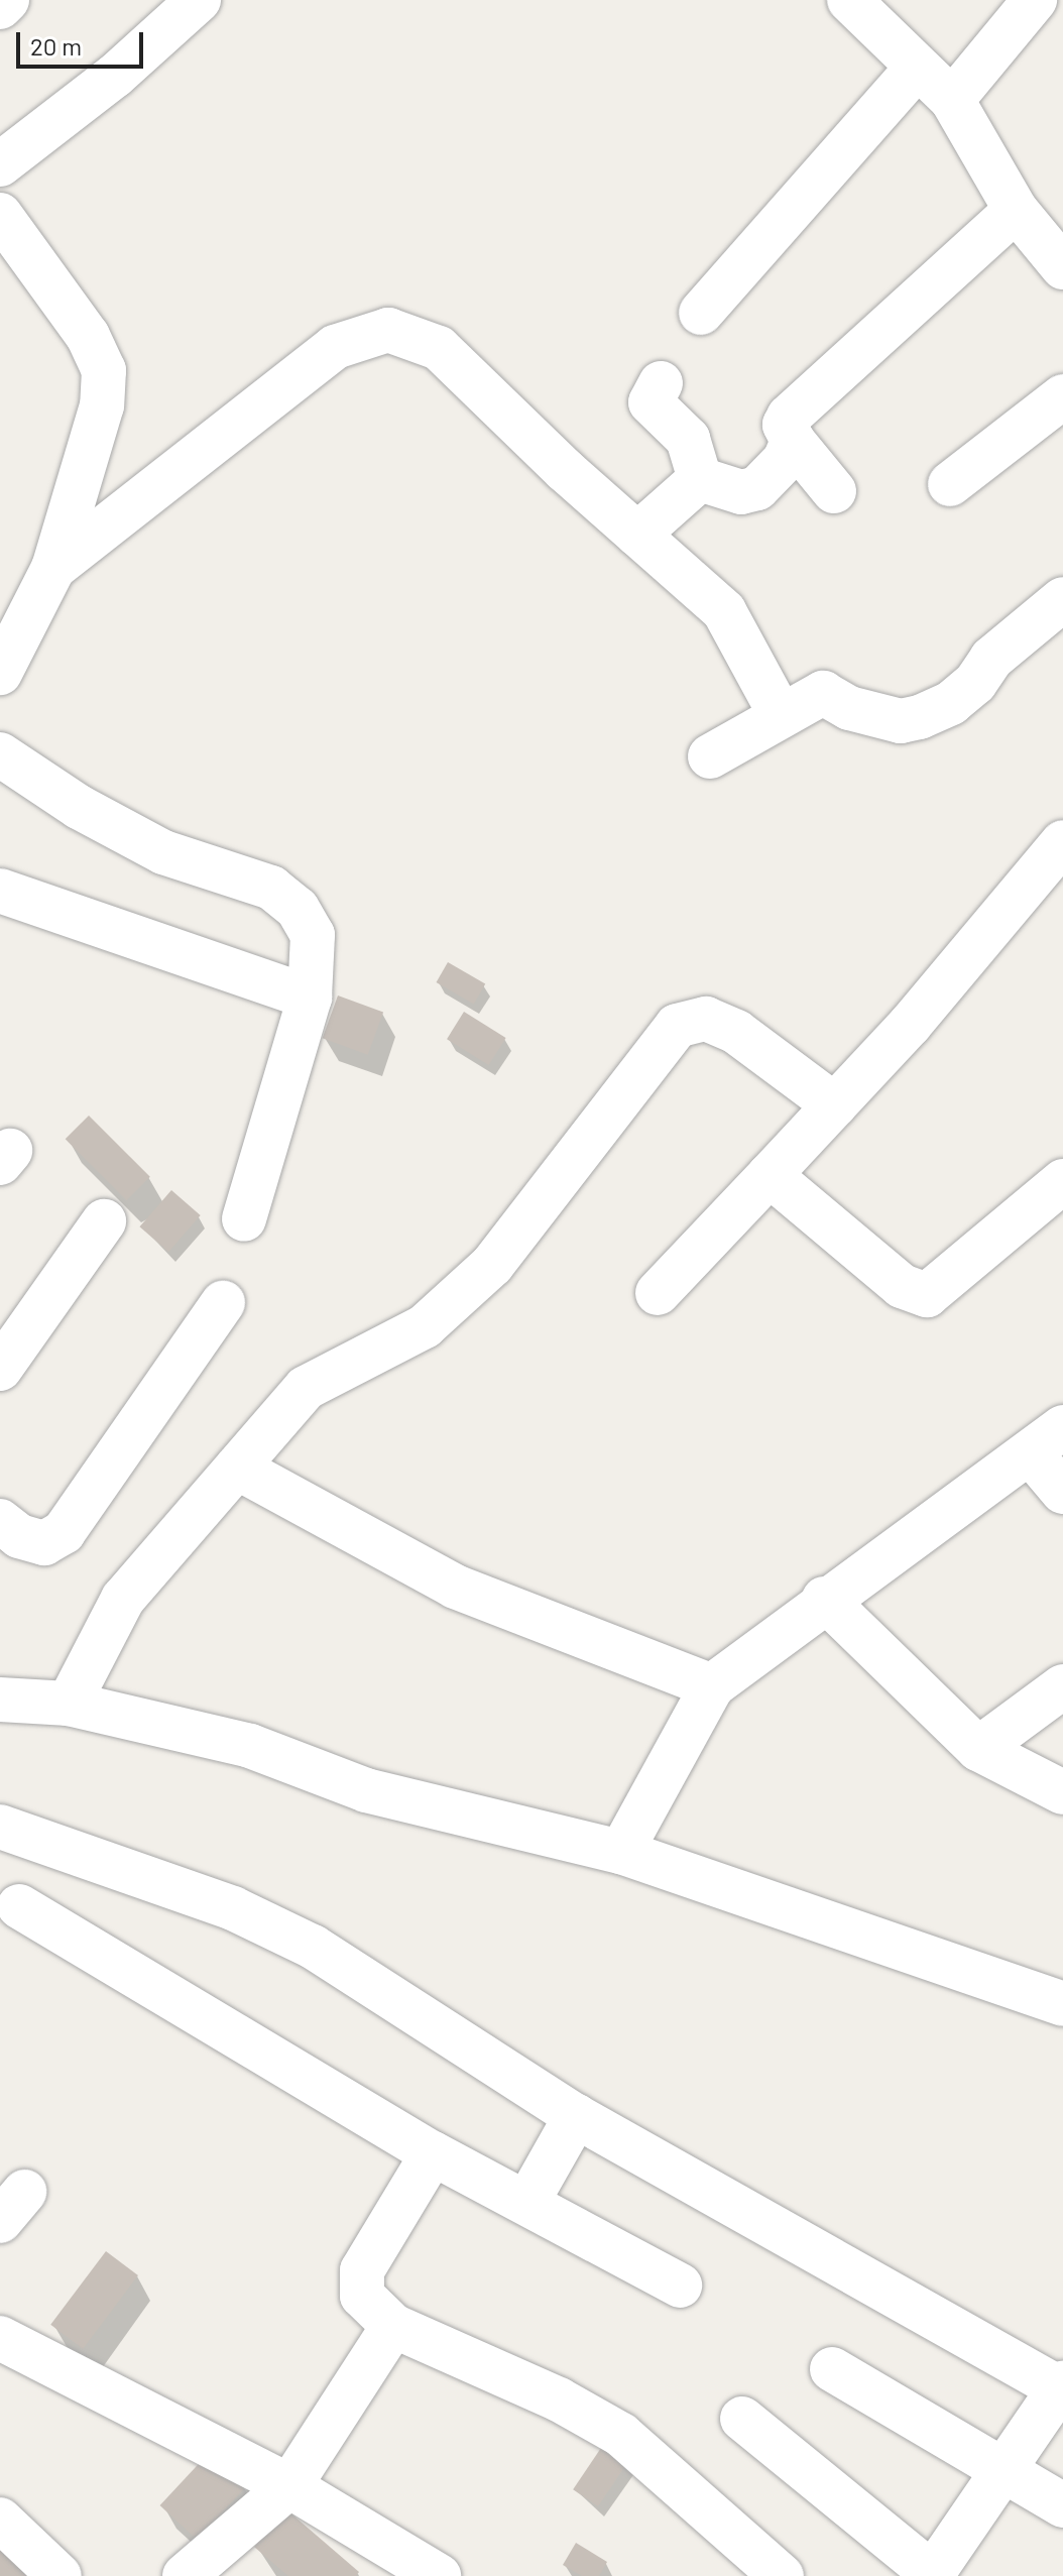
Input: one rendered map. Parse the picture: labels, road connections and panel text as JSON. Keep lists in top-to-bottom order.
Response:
{
  "scale_bar": "20 m"
}
